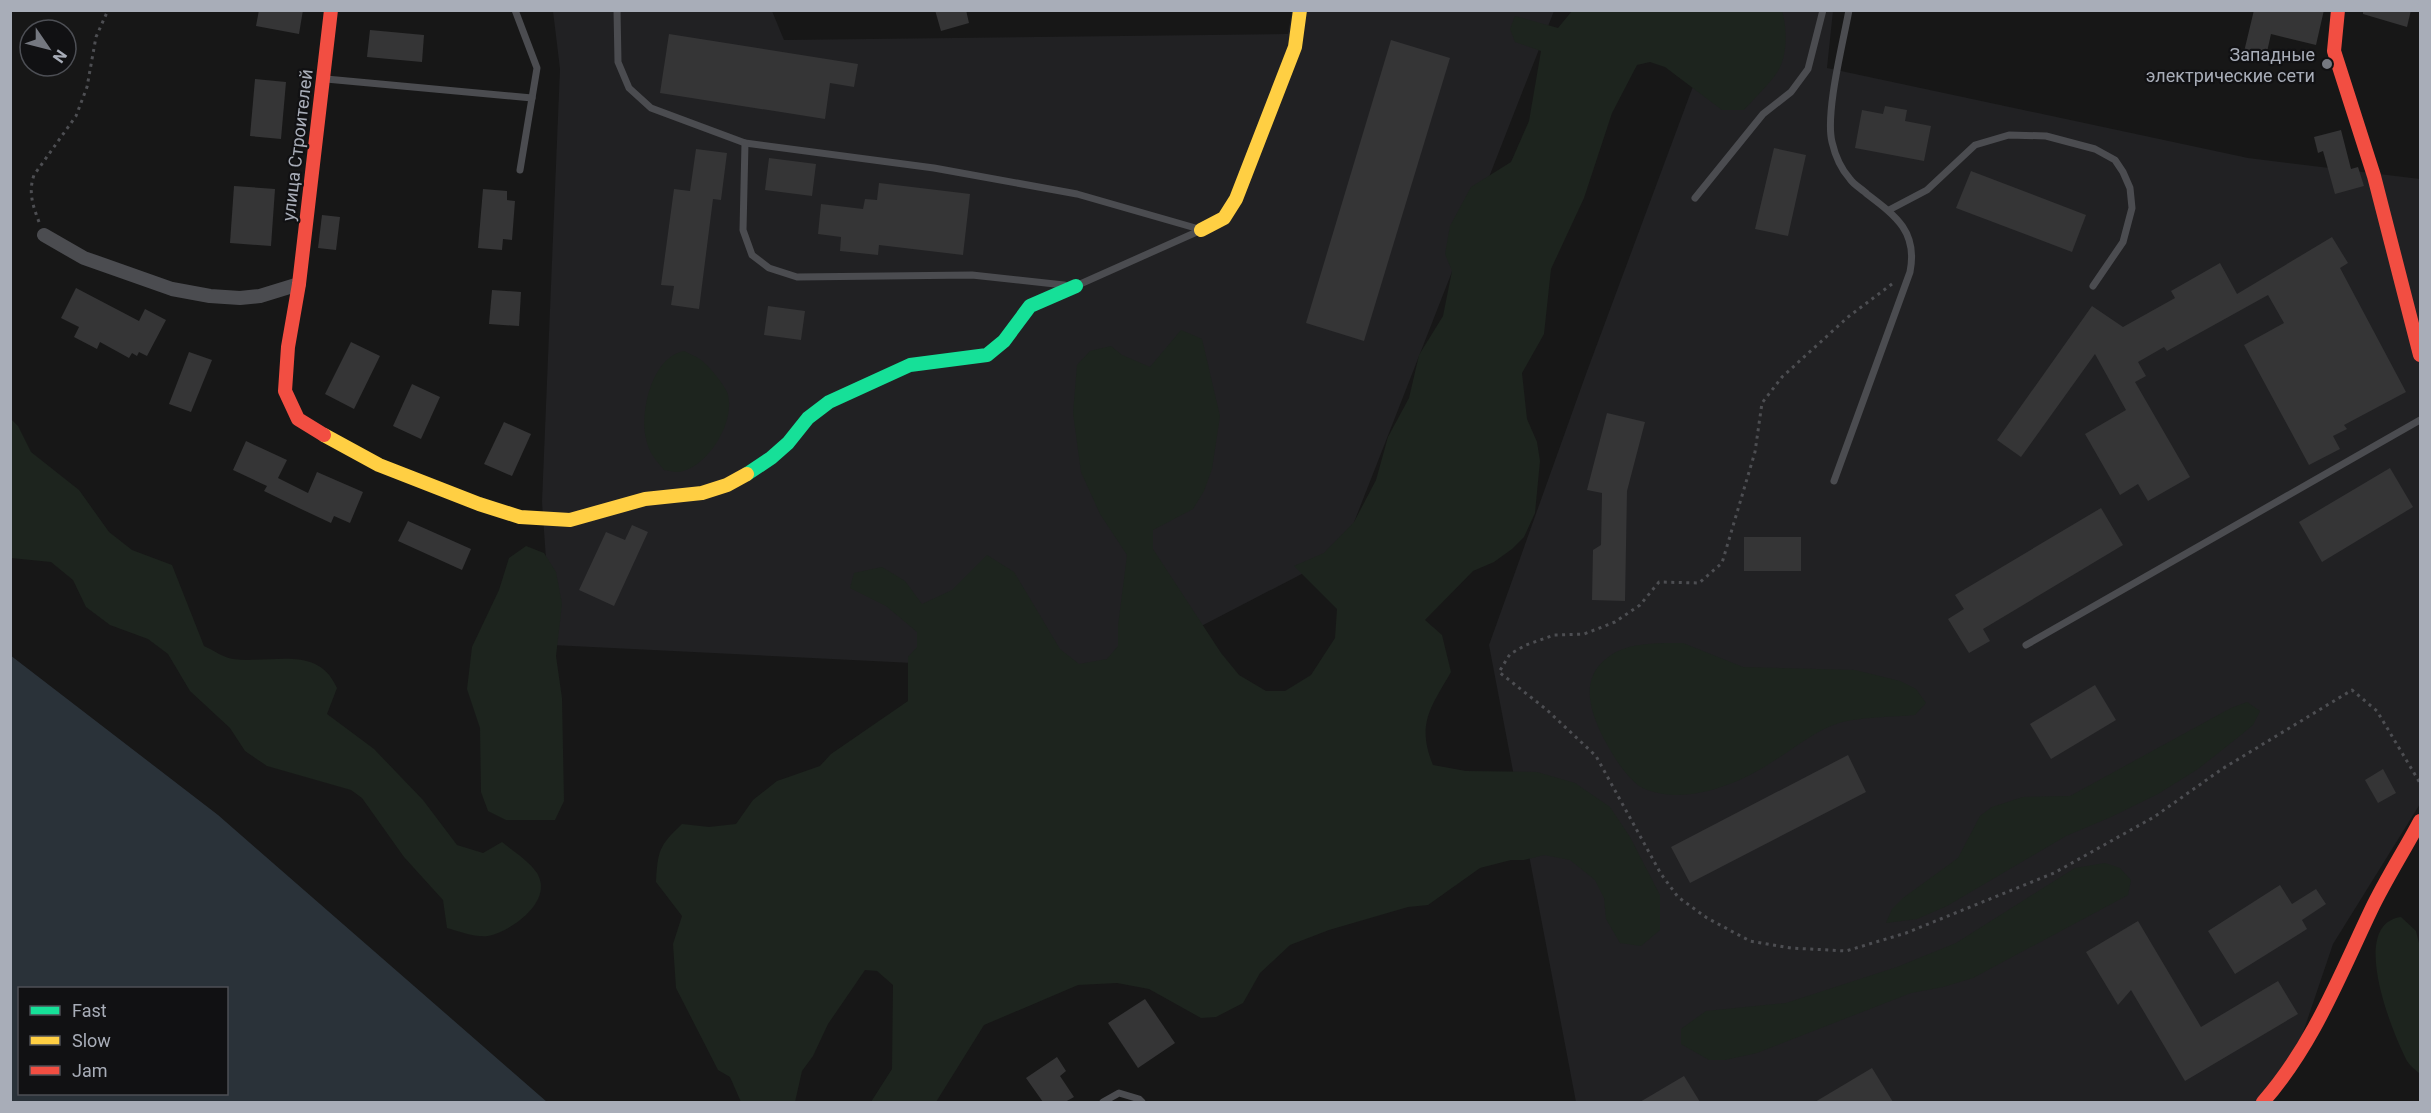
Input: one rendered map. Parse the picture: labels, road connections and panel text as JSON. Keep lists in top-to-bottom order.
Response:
{
  "streets": {
    "street": ["улица Строителей"]
  },
  "places": ["Западные электрические сети"],
  "legend": ["Fast", "Slow", "Jam"],
  "north": "bottom right"
}
